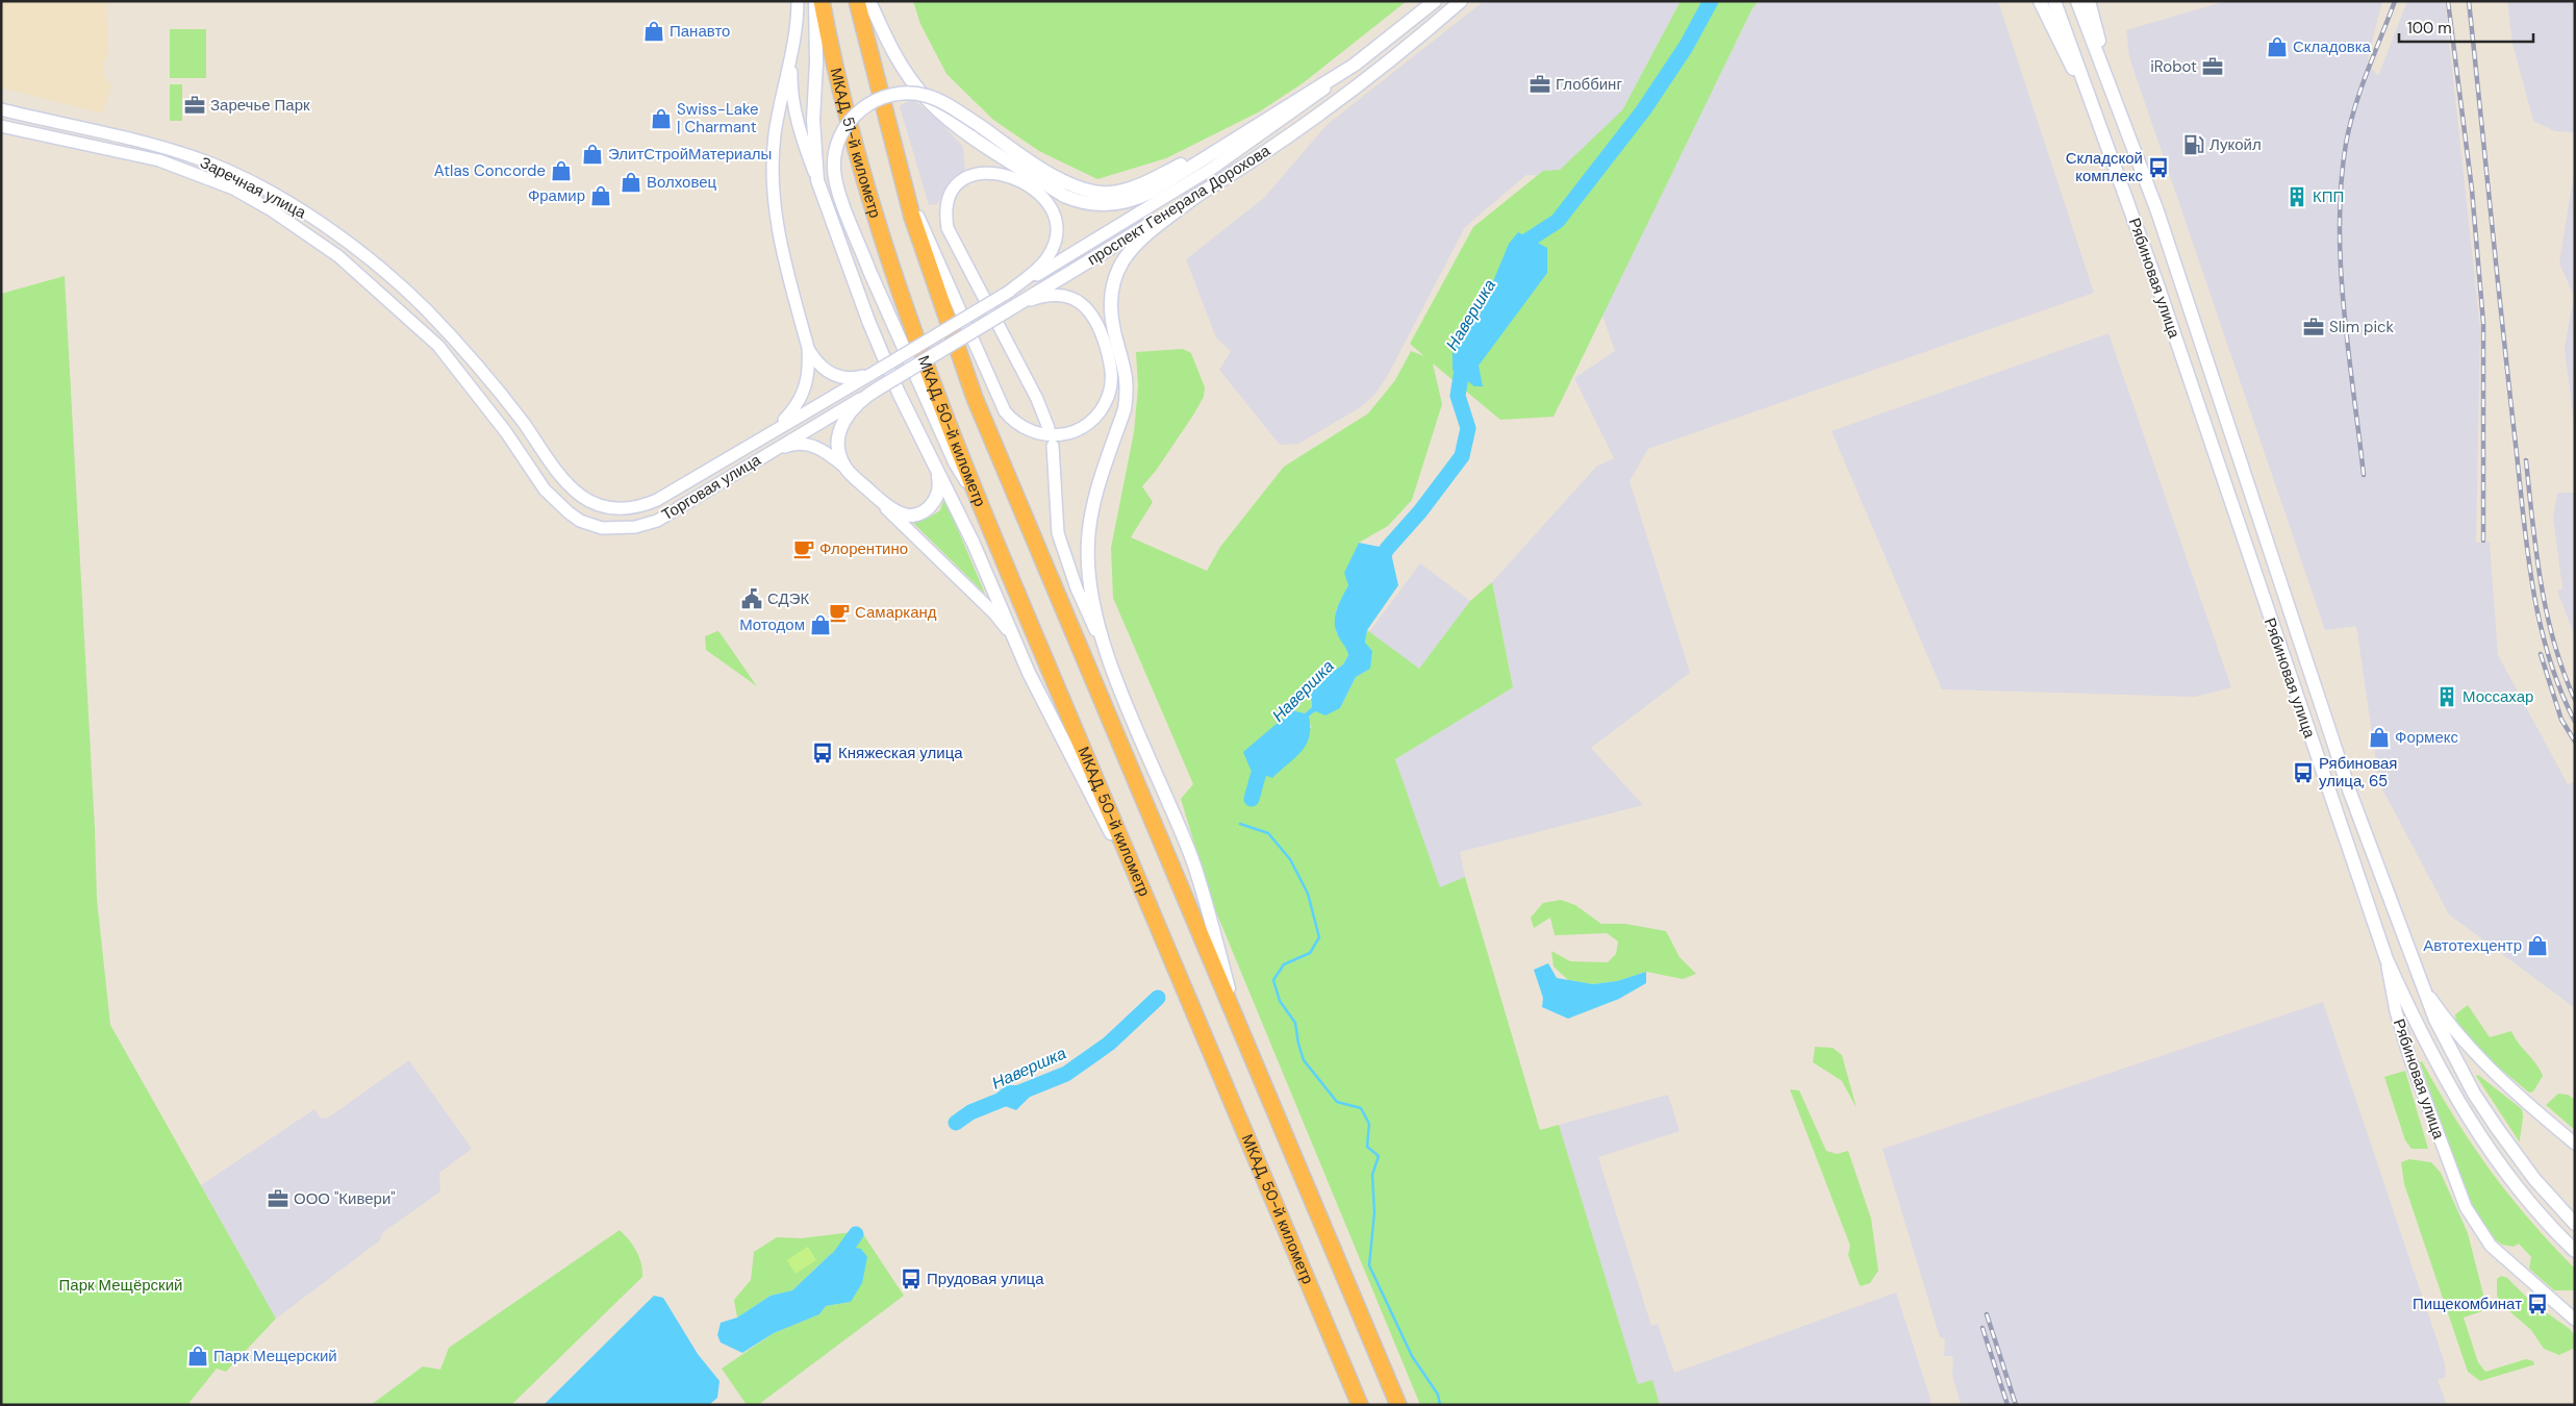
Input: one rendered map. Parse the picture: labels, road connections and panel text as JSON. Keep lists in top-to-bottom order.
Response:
{
  "streets": {
    "highway": ["МКАД, 51-й километр", "МКАД, 50-й километр"],
    "main road": ["проспект Генерала Дорохова", "Рябиновая улица", "Торговая улица"],
    "street": ["Заречная улица"]
  },
  "crossings": [
    ["МКАД, 51-й километр", "МКАД, 50-й километр"],
    ["Заречная улица", "Торговая улица"],
    ["проспект Генерала Дорохова", "Торговая улица"]
  ],
  "water": ["Навершка"],
  "parks": ["Парк Мещёрский"],
  "places": {
    "shop": [
      "Панавто",
      "Складовка",
      "Swiss-Lake | Charmant",
      "ЭлитСтройМатериалы",
      "Atlas Concorde",
      "Волховец",
      "Фрамир",
      "Мотодом",
      "Формекс",
      "Автотехцентр",
      "Парк Мещерский"
    ],
    "office": [
      "iRobot",
      "Глоббинг",
      "Заречье Парк",
      "Slim pick",
      "ООО \"Кивери\""
    ],
    "fuel station": ["Лукойл"],
    "bus stop": [
      "Складской комплекс",
      "Княжеская улица",
      "Рябиновая улица, 65",
      "Прудовая улица",
      "Пищекомбинат"
    ],
    "building": ["КПП", "Моссахар"],
    "cafe": ["Флорентино", "Самарканд"],
    "public building": ["СДЭК"]
  },
  "scale_bar": "100 m"
}
